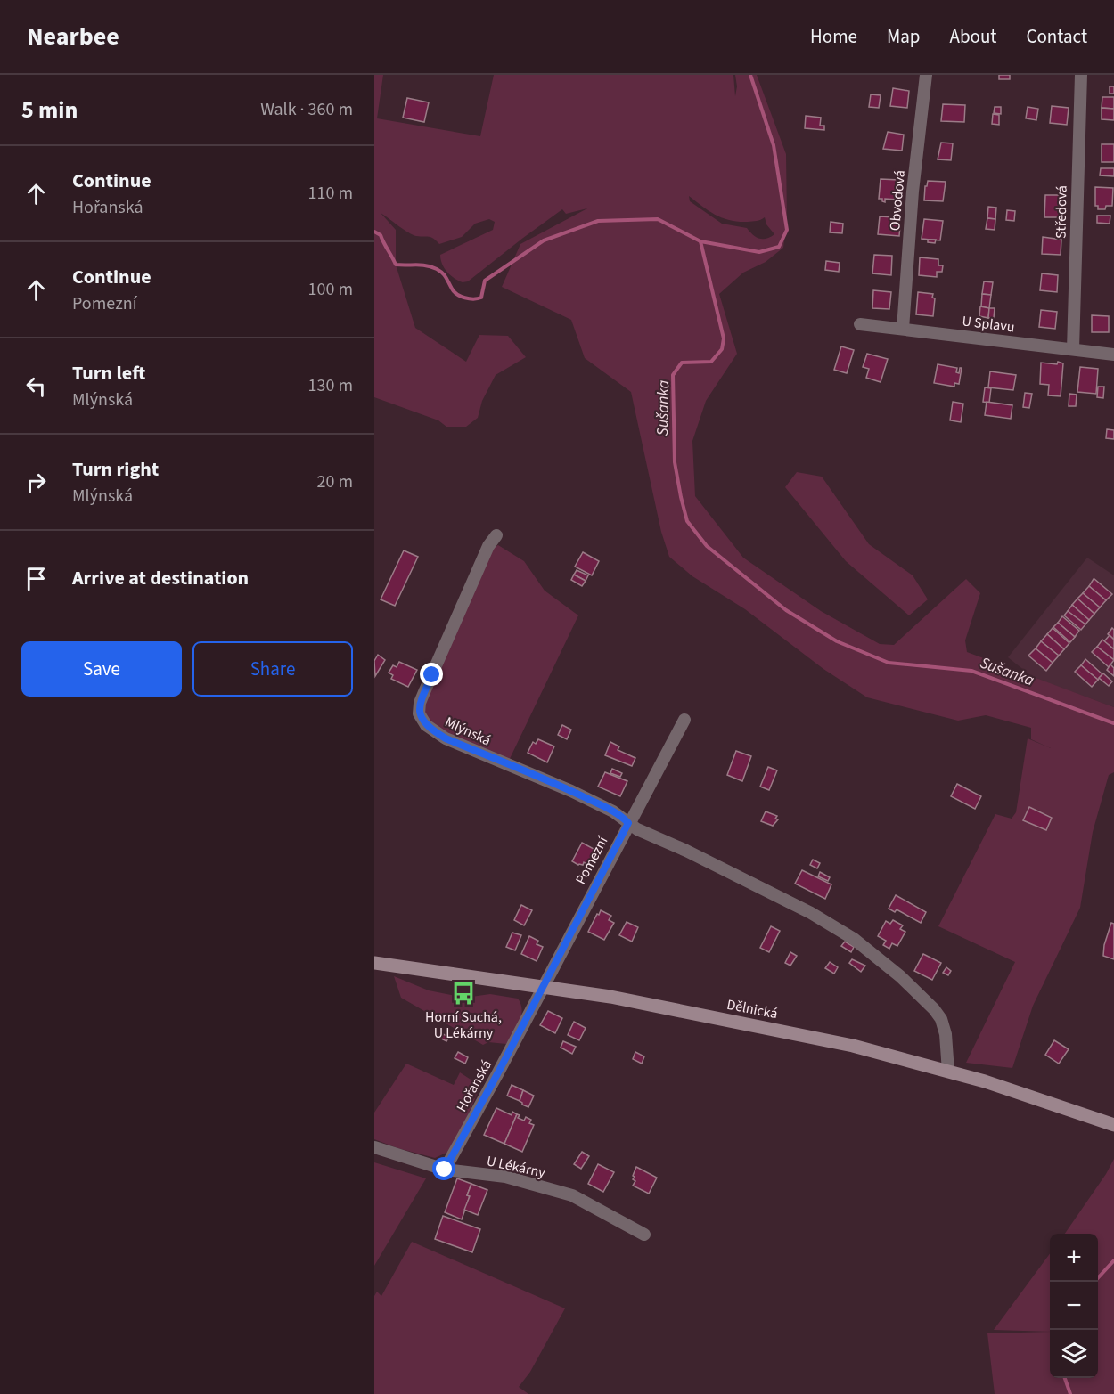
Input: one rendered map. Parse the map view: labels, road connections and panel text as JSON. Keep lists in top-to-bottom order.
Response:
{
  "streets": {
    "main road": ["Dělnická"],
    "street": [
      "Obvodová",
      "Středová",
      "U Splavu",
      "Mlýnská",
      "Pomezní",
      "Hořanská",
      "U Lékárny"
    ]
  },
  "crossings": [
    ["Obvodová", "U Splavu"],
    ["Středová", "U Splavu"],
    ["Mlýnská", "Pomezní"],
    ["Pomezní", "Dělnická"],
    ["Pomezní", "Hořanská"],
    ["Dělnická", "Hořanská"],
    ["Hořanská", "U Lékárny"]
  ],
  "water": ["Sušanka"],
  "places": {
    "bus stop": ["Horní Suchá, U Lékárny"]
  },
  "page": {
    "header": "Nearbee",
    "nav": [
      "Home",
      "Map",
      "About",
      "Contact"
    ],
    "heading": ["5 min", "Walk · 360 m"],
    "list": [
      ["Continue", "Hořanská", "110 m"],
      ["Continue", "Pomezní", "100 m"],
      ["Turn left", "Mlýnská", "130 m"],
      ["Turn right", "Mlýnská", "20 m"],
      "Arrive at destination"
    ],
    "buttons": ["Save", "Share"],
    "map_buttons": ["+", "−"]
  }
}
